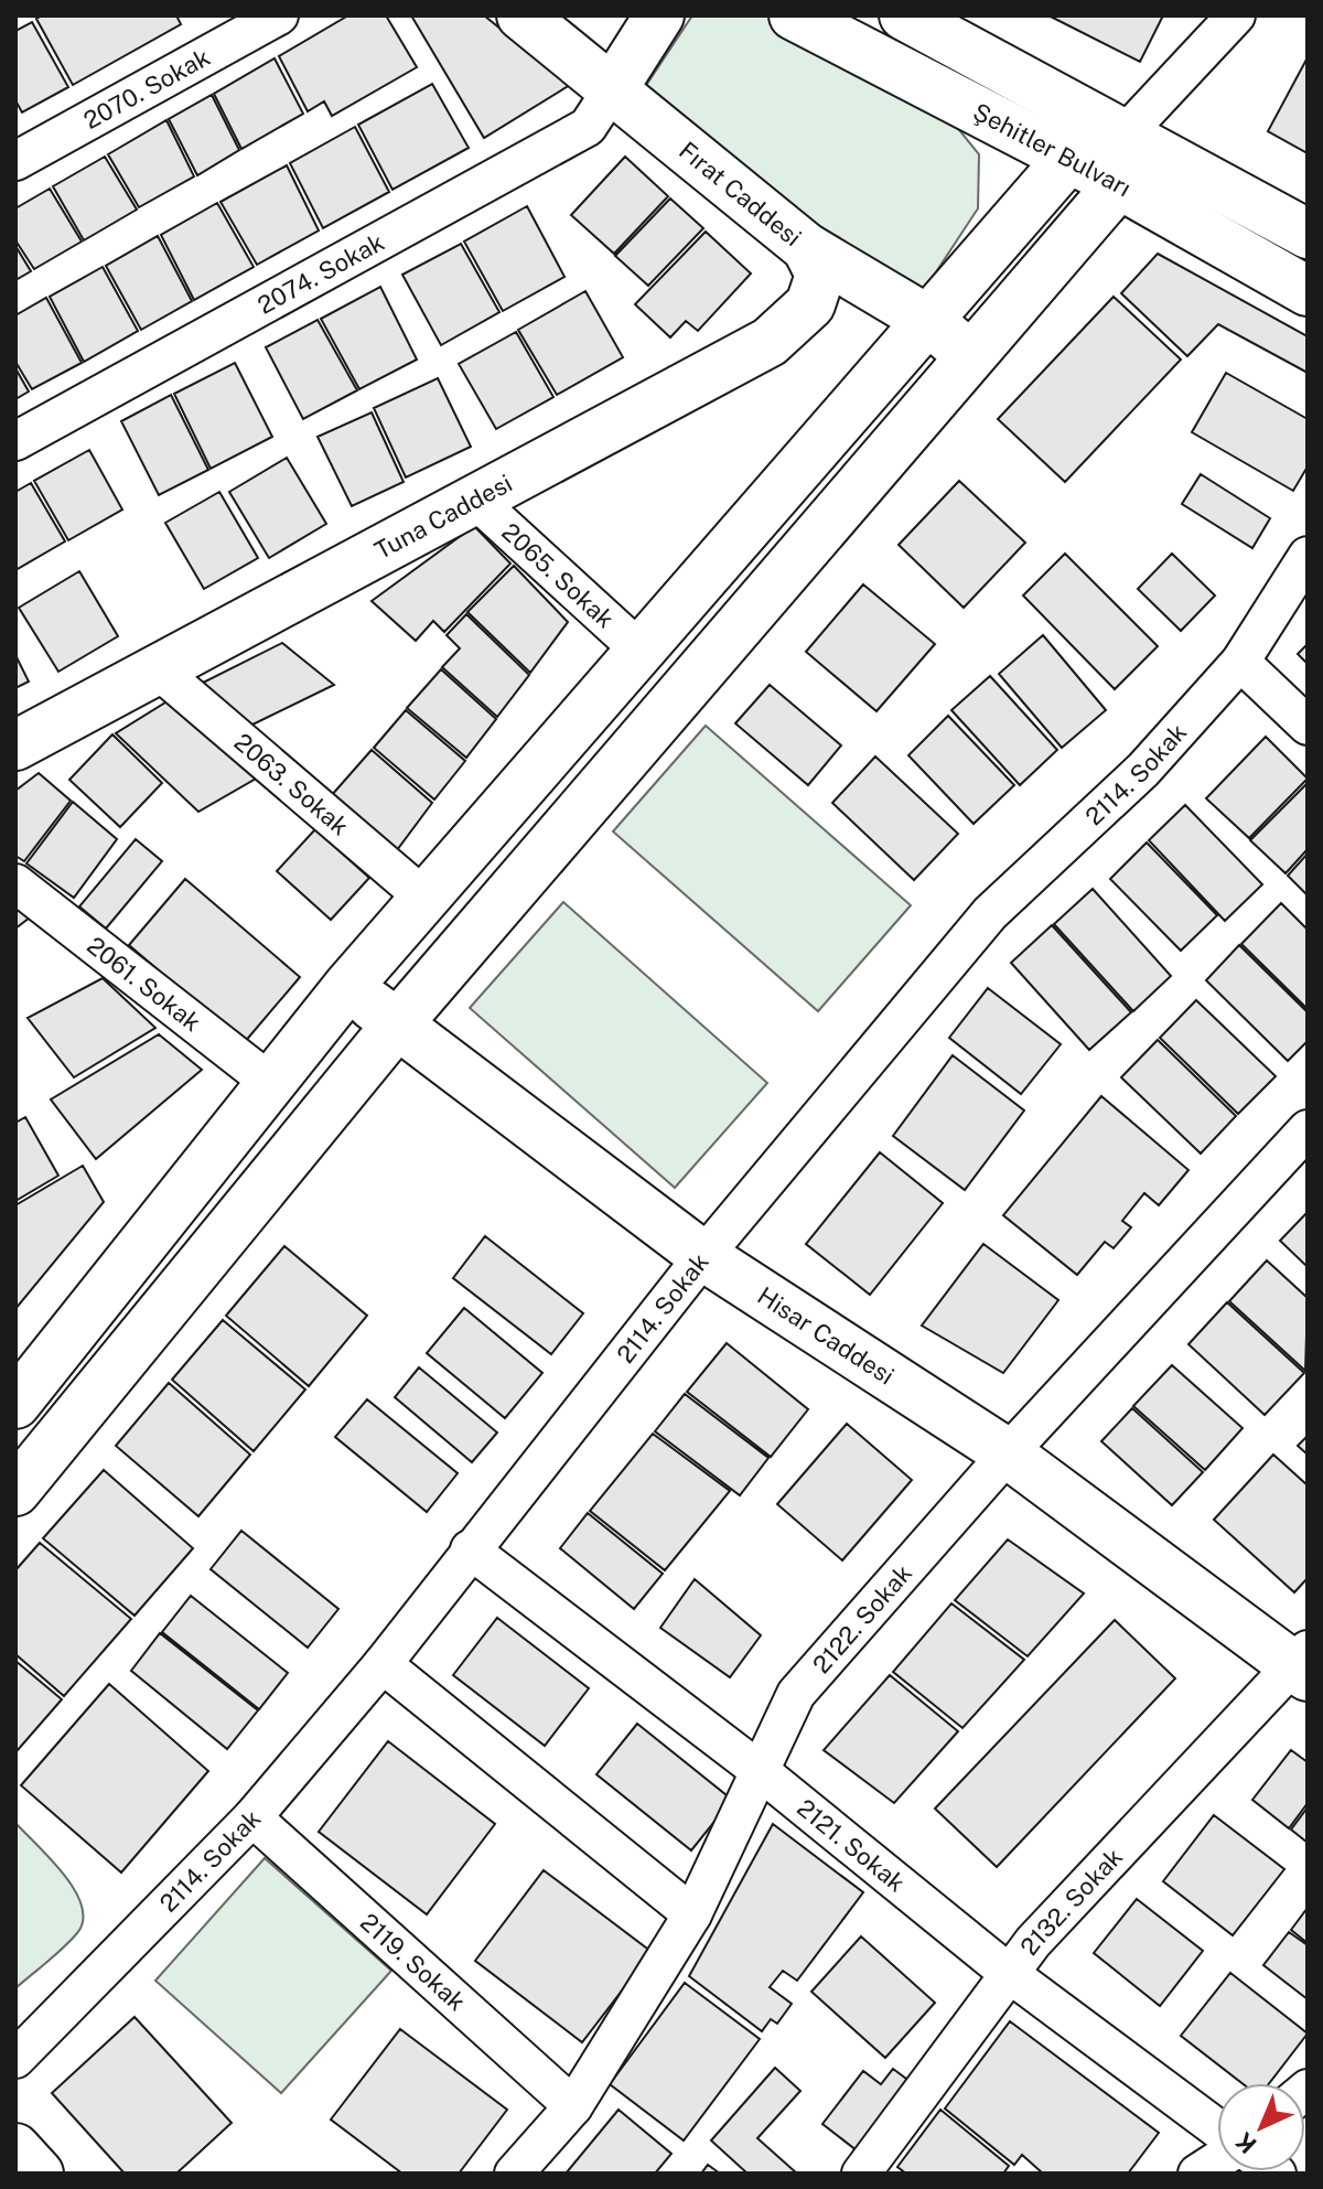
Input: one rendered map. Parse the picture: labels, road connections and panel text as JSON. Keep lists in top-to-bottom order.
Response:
{
  "streets": {
    "main road": [
      "Şehitler Bulvarı",
      "Fırat Caddesi",
      "Tuna Caddesi",
      "Hisar Caddesi"
    ],
    "street": [
      "2070. Sokak",
      "2074. Sokak",
      "2065. Sokak",
      "2114. Sokak",
      "2063. Sokak",
      "2061. Sokak",
      "2122. Sokak",
      "2121. Sokak",
      "2132. Sokak",
      "2119. Sokak"
    ]
  },
  "crossings": [
    ["Fırat Caddesi", "2074. Sokak"],
    ["Fırat Caddesi", "Tuna Caddesi"],
    ["Tuna Caddesi", "2065. Sokak"],
    ["Tuna Caddesi", "2063. Sokak"],
    ["2114. Sokak", "Hisar Caddesi"],
    ["2114. Sokak", "2121. Sokak"],
    ["2114. Sokak", "2119. Sokak"],
    ["Hisar Caddesi", "2122. Sokak"],
    ["Hisar Caddesi", "2132. Sokak"],
    ["2122. Sokak", "2121. Sokak"],
    ["2122. Sokak", "2119. Sokak"],
    ["2121. Sokak", "2132. Sokak"]
  ],
  "north": "bottom left"
}
